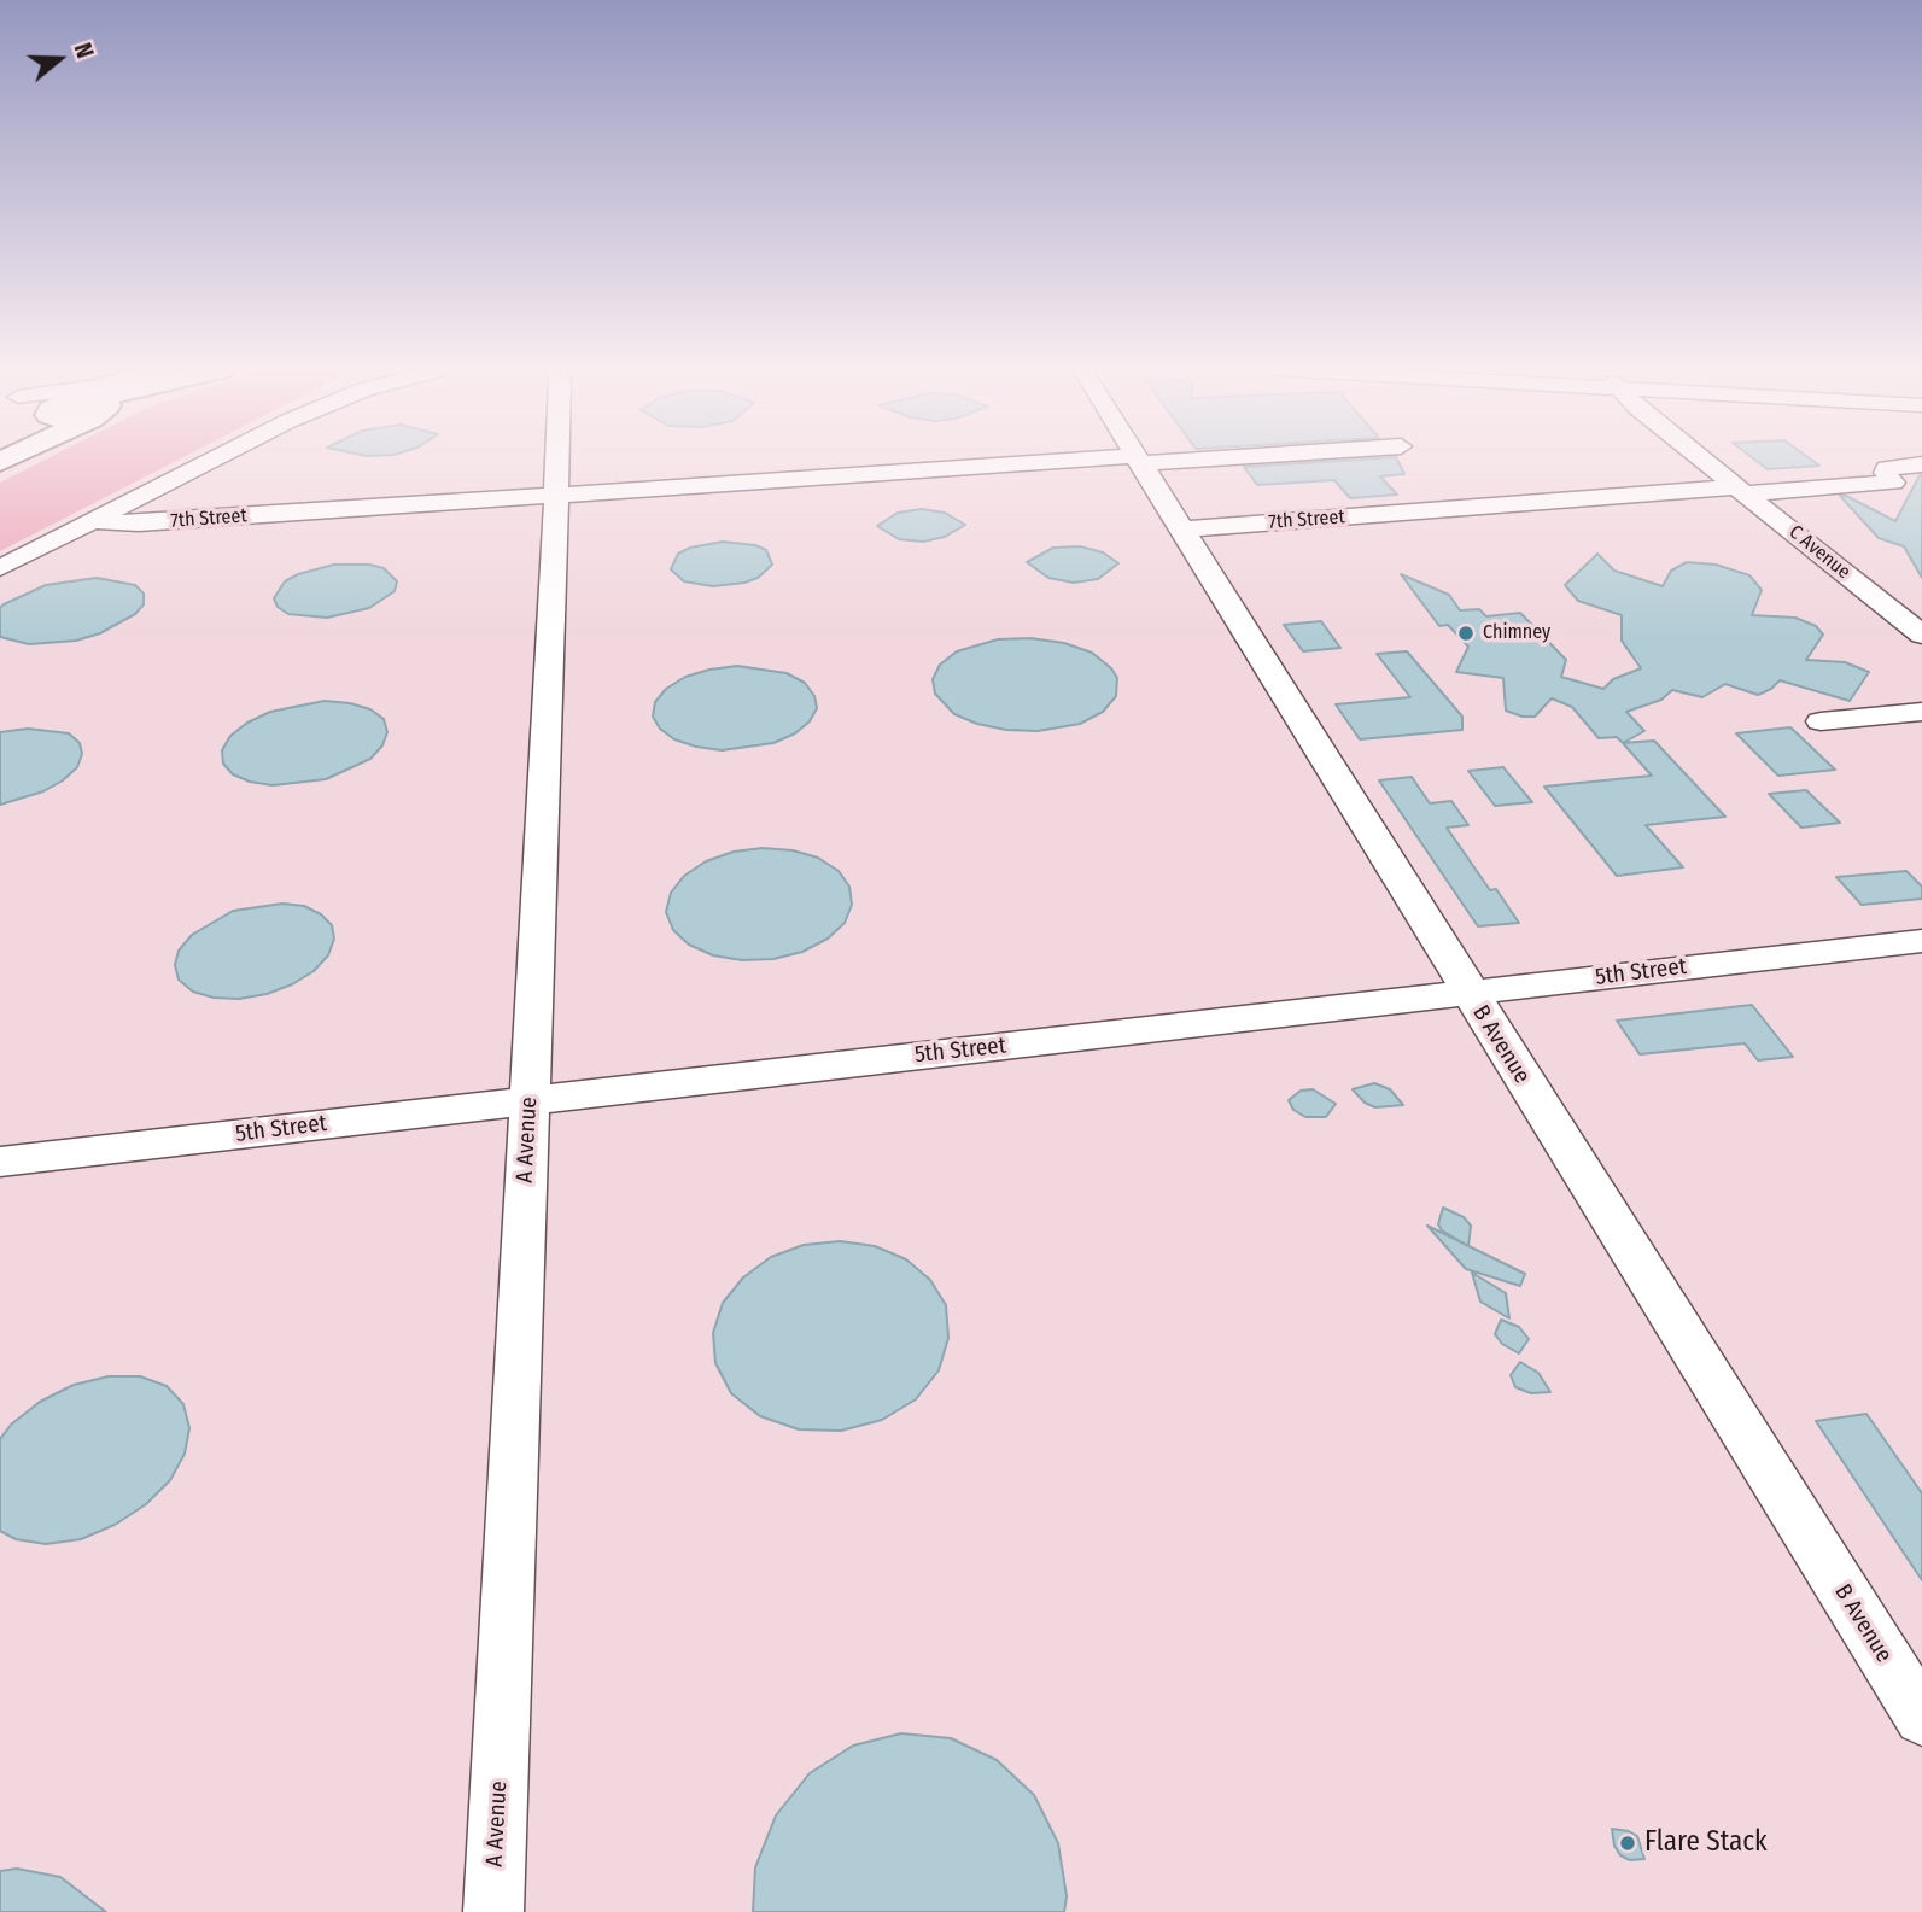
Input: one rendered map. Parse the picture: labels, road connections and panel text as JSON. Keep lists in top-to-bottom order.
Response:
{
  "streets": {
    "street": [
      "7th Street",
      "C Avenue",
      "5th Street",
      "B Avenue",
      "A Avenue"
    ]
  },
  "crossings": [
    ["7th Street", "C Avenue"],
    ["7th Street", "B Avenue"],
    ["7th Street", "A Avenue"],
    ["5th Street", "B Avenue"],
    ["5th Street", "A Avenue"]
  ],
  "places": ["Chimney", "Flare Stack"],
  "north": "right"
}
